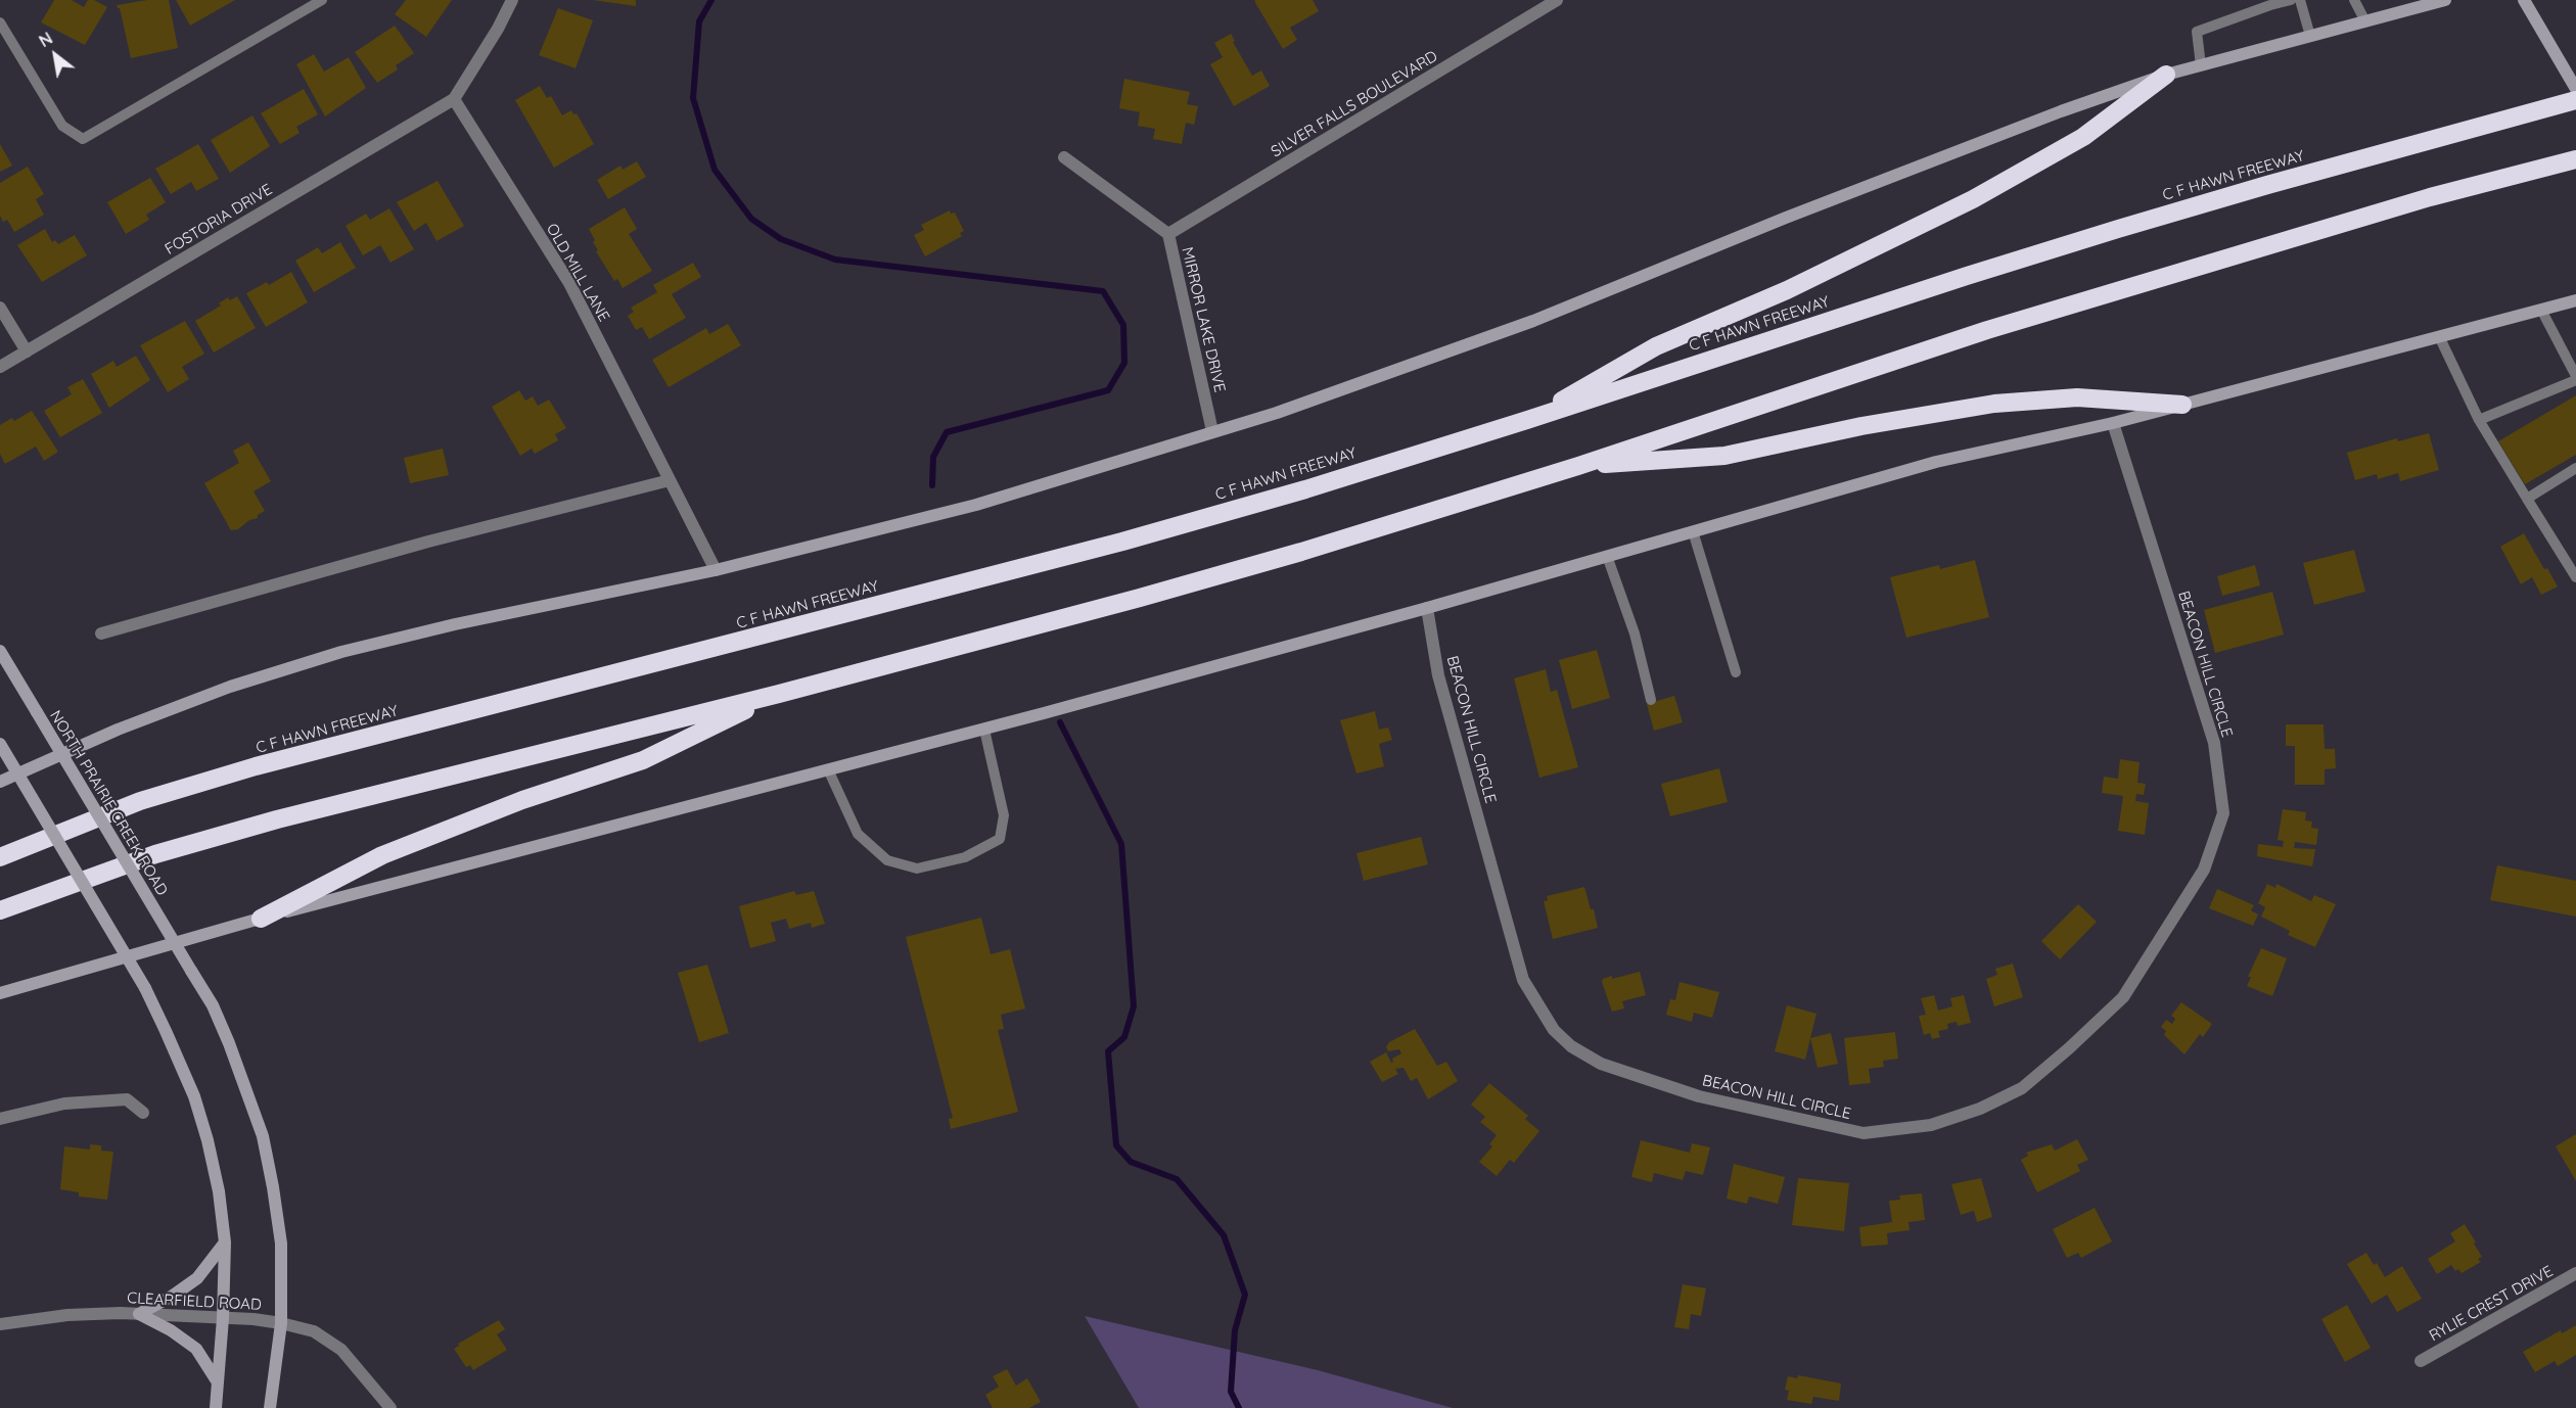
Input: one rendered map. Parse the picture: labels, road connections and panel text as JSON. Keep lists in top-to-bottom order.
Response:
{
  "streets": {
    "highway": ["C F HAWN FREEWAY"],
    "main road": ["NORTH PRAIRIE CREEK ROAD"],
    "street": [
      "SILVER FALLS BOULEVARD",
      "FOSTORIA DRIVE",
      "OLD MILL LANE",
      "MIRROR LAKE DRIVE",
      "BEACON HILL CIRCLE",
      "CLEARFIELD ROAD",
      "RYLIE CREST DRIVE"
    ]
  },
  "crossings": [
    ["SILVER FALLS BOULEVARD", "MIRROR LAKE DRIVE"],
    ["FOSTORIA DRIVE", "OLD MILL LANE"],
    ["NORTH PRAIRIE CREEK ROAD", "CLEARFIELD ROAD"]
  ],
  "north": "top left"
}
